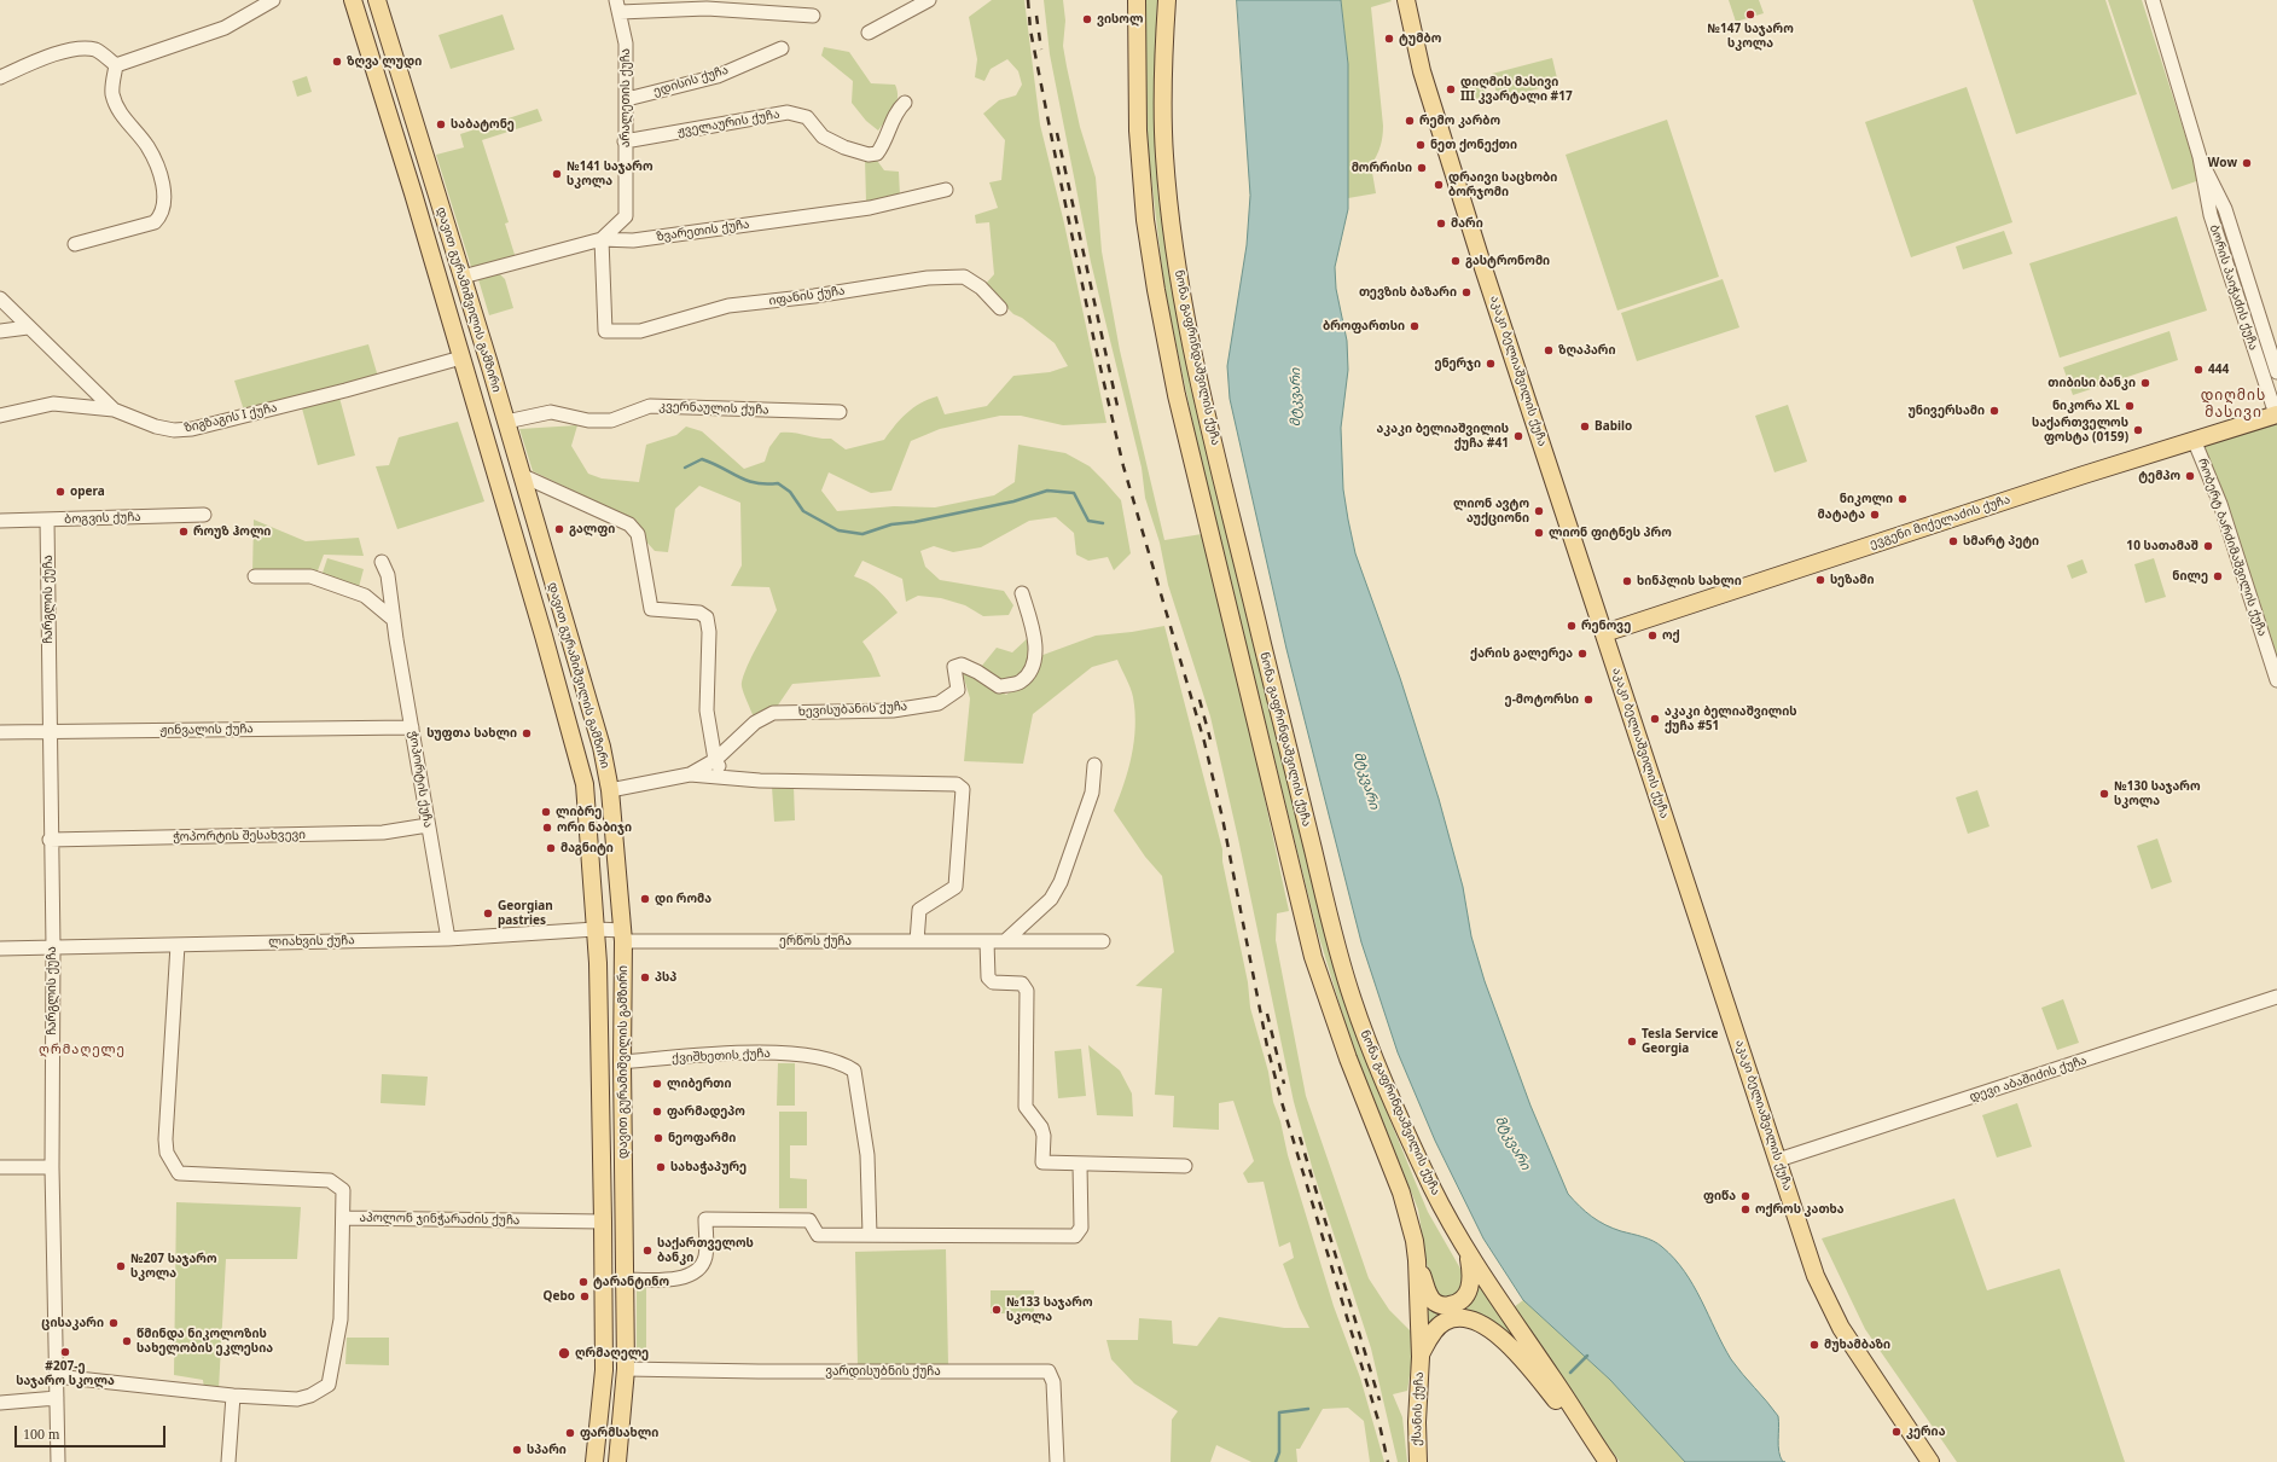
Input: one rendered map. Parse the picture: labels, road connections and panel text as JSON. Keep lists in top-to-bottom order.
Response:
{
  "streets": {
    "main road": [
      "დავით გურამიშვილის გამზირი",
      "ნონა გაფრინდაშვილის ქუჩა",
      "აკაკი ბელიაშვილის ქუჩა",
      "ევგენი მიქელაძის ქუჩა",
      "ქსანის ქუჩა"
    ],
    "street": [
      "ედისის ქუჩა",
      "არალეთის ქუჩა",
      "ჟველაურის ქუჩა",
      "ზვარეთის ქუჩა",
      "ბორის პაიჭაძის ქუჩა",
      "იფანის ქუჩა",
      "კვერნაულის ქუჩა",
      "ზიგზაგის I ქუჩა",
      "ბოგვის ქუჩა",
      "რობერტ ბარძიმაშვილის ქუჩა",
      "ჩარგლის ქუჩა",
      "ხევისუბანის ქუჩა",
      "ჟინვალის ქუჩა",
      "ჭოპორტის ქუჩა",
      "ჭოპორტის შესახვევი",
      "ლიახვის ქუჩა",
      "ერწოს ქუჩა",
      "ქვიშხეთის ქუჩა",
      "დევი აბაშიძის ქუჩა",
      "აპოლონ ჯინჭარაძის ქუჩა",
      "ვარდისუბნის ქუჩა"
    ]
  },
  "crossings": [
    ["ედისის ქუჩა", "არალეთის ქუჩა"],
    ["არალეთის ქუჩა", "ჟველაურის ქუჩა"],
    ["არალეთის ქუჩა", "ზვარეთის ქუჩა"],
    ["არალეთის ქუჩა", "იფანის ქუჩა"],
    ["ზვარეთის ქუჩა", "იფანის ქუჩა"],
    ["ზვარეთის ქუჩა", "დავით გურამიშვილის გამზირი"],
    ["ბორის პაიჭაძის ქუჩა", "ევგენი მიქელაძის ქუჩა"],
    ["დავით გურამიშვილის გამზირი", "კვერნაულის ქუჩა"],
    ["დავით გურამიშვილის გამზირი", "ზიგზაგის I ქუჩა"],
    ["დავით გურამიშვილის გამზირი", "ხევისუბანის ქუჩა"],
    ["დავით გურამიშვილის გამზირი", "ლიახვის ქუჩა"],
    ["დავით გურამიშვილის გამზირი", "ერწოს ქუჩა"],
    ["დავით გურამიშვილის გამზირი", "ქვიშხეთის ქუჩა"],
    ["დავით გურამიშვილის გამზირი", "აპოლონ ჯინჭარაძის ქუჩა"],
    ["დავით გურამიშვილის გამზირი", "ვარდისუბნის ქუჩა"],
    ["ნონა გაფრინდაშვილის ქუჩა", "ქსანის ქუჩა"],
    ["აკაკი ბელიაშვილის ქუჩა", "ევგენი მიქელაძის ქუჩა"],
    ["აკაკი ბელიაშვილის ქუჩა", "დევი აბაშიძის ქუჩა"],
    ["ბოგვის ქუჩა", "ჩარგლის ქუჩა"],
    ["ევგენი მიქელაძის ქუჩა", "რობერტ ბარძიმაშვილის ქუჩა"],
    ["ჩარგლის ქუჩა", "ჟინვალის ქუჩა"],
    ["ჩარგლის ქუჩა", "ჭოპორტის შესახვევი"],
    ["ჩარგლის ქუჩა", "ლიახვის ქუჩა"],
    ["ჩარგლის ქუჩა", "აპოლონ ჯინჭარაძის ქუჩა"],
    ["ხევისუბანის ქუჩა", "ერწოს ქუჩა"],
    ["ჟინვალის ქუჩა", "ჭოპორტის ქუჩა"],
    ["ჭოპორტის ქუჩა", "ჭოპორტის შესახვევი"],
    ["ჭოპორტის ქუჩა", "ლიახვის ქუჩა"],
    ["ლიახვის ქუჩა", "ერწოს ქუჩა"]
  ],
  "districts": ["დიღმის მასივი", "ღრმაღელე"],
  "water": ["მტკვარი"],
  "places": [
    "№147 საჯარო სკოლა",
    "ვისოლ",
    "ტუმბო",
    "ზღვა ლუდი",
    "დიღმის მასივი III კვარტალი #17",
    "რემო კარბო",
    "საბატონე",
    "ნეთ ქონექთი",
    "Wow",
    "მორრისი",
    "№141 საჯარო სკოლა",
    "დრაივი საცხობი ბორჯომი",
    "მარი",
    "გასტრონომი",
    "თევზის ბაზარი",
    "ბროფართსი",
    "ზღაპარი",
    "ენერჯი",
    "444",
    "თიბისი ბანკი",
    "ნიკორა XL",
    "უნივერსამი",
    "Babilo",
    "საქართველოს ფოსტა (0159)",
    "აკაკი ბელიაშვილის ქუჩა #41",
    "ტემპო",
    "opera",
    "ნიკოლი",
    "ლიონ ავტო აუქციონი",
    "მატატა",
    "გალფი",
    "როუზ ჰოლი",
    "ლიონ ფიტნეს პრო",
    "სმარტ პეტი",
    "10 სათამაშ",
    "ნილე",
    "სეზამი",
    "ხინპლის სახლი",
    "რენოვე",
    "ოქ",
    "ქარის გალერეა",
    "ე-მოტორსი",
    "აკაკი ბელიაშვილის ქუჩა #51",
    "სუფთა სახლი",
    "№130 საჯარო სკოლა",
    "ლიბრე",
    "ორი ნაბიჯი",
    "მაგნიტი",
    "დი რომა",
    "Georgian pastries",
    "პსპ",
    "Tesla Service Georgia",
    "ლიბერთი",
    "ფარმადეპო",
    "ნეოფარმი",
    "სახაჭაპურე",
    "ფიწა",
    "ოქროს კათხა",
    "საქართველოს ბანკი",
    "№207 საჯარო სკოლა",
    "ტარანტინო",
    "Qebo",
    "№133 საჯარო სკოლა",
    "ცისაკარი",
    "წმინდა ნიკოლოზის სახელობის ეკლესია",
    "მუხამბაზი",
    "#207-ე საჯარო სკოლა",
    "ღრმაღელე",
    "კერია",
    "ფარმსახლი",
    "სპარი"
  ],
  "scale_bar": "100 m"
}
